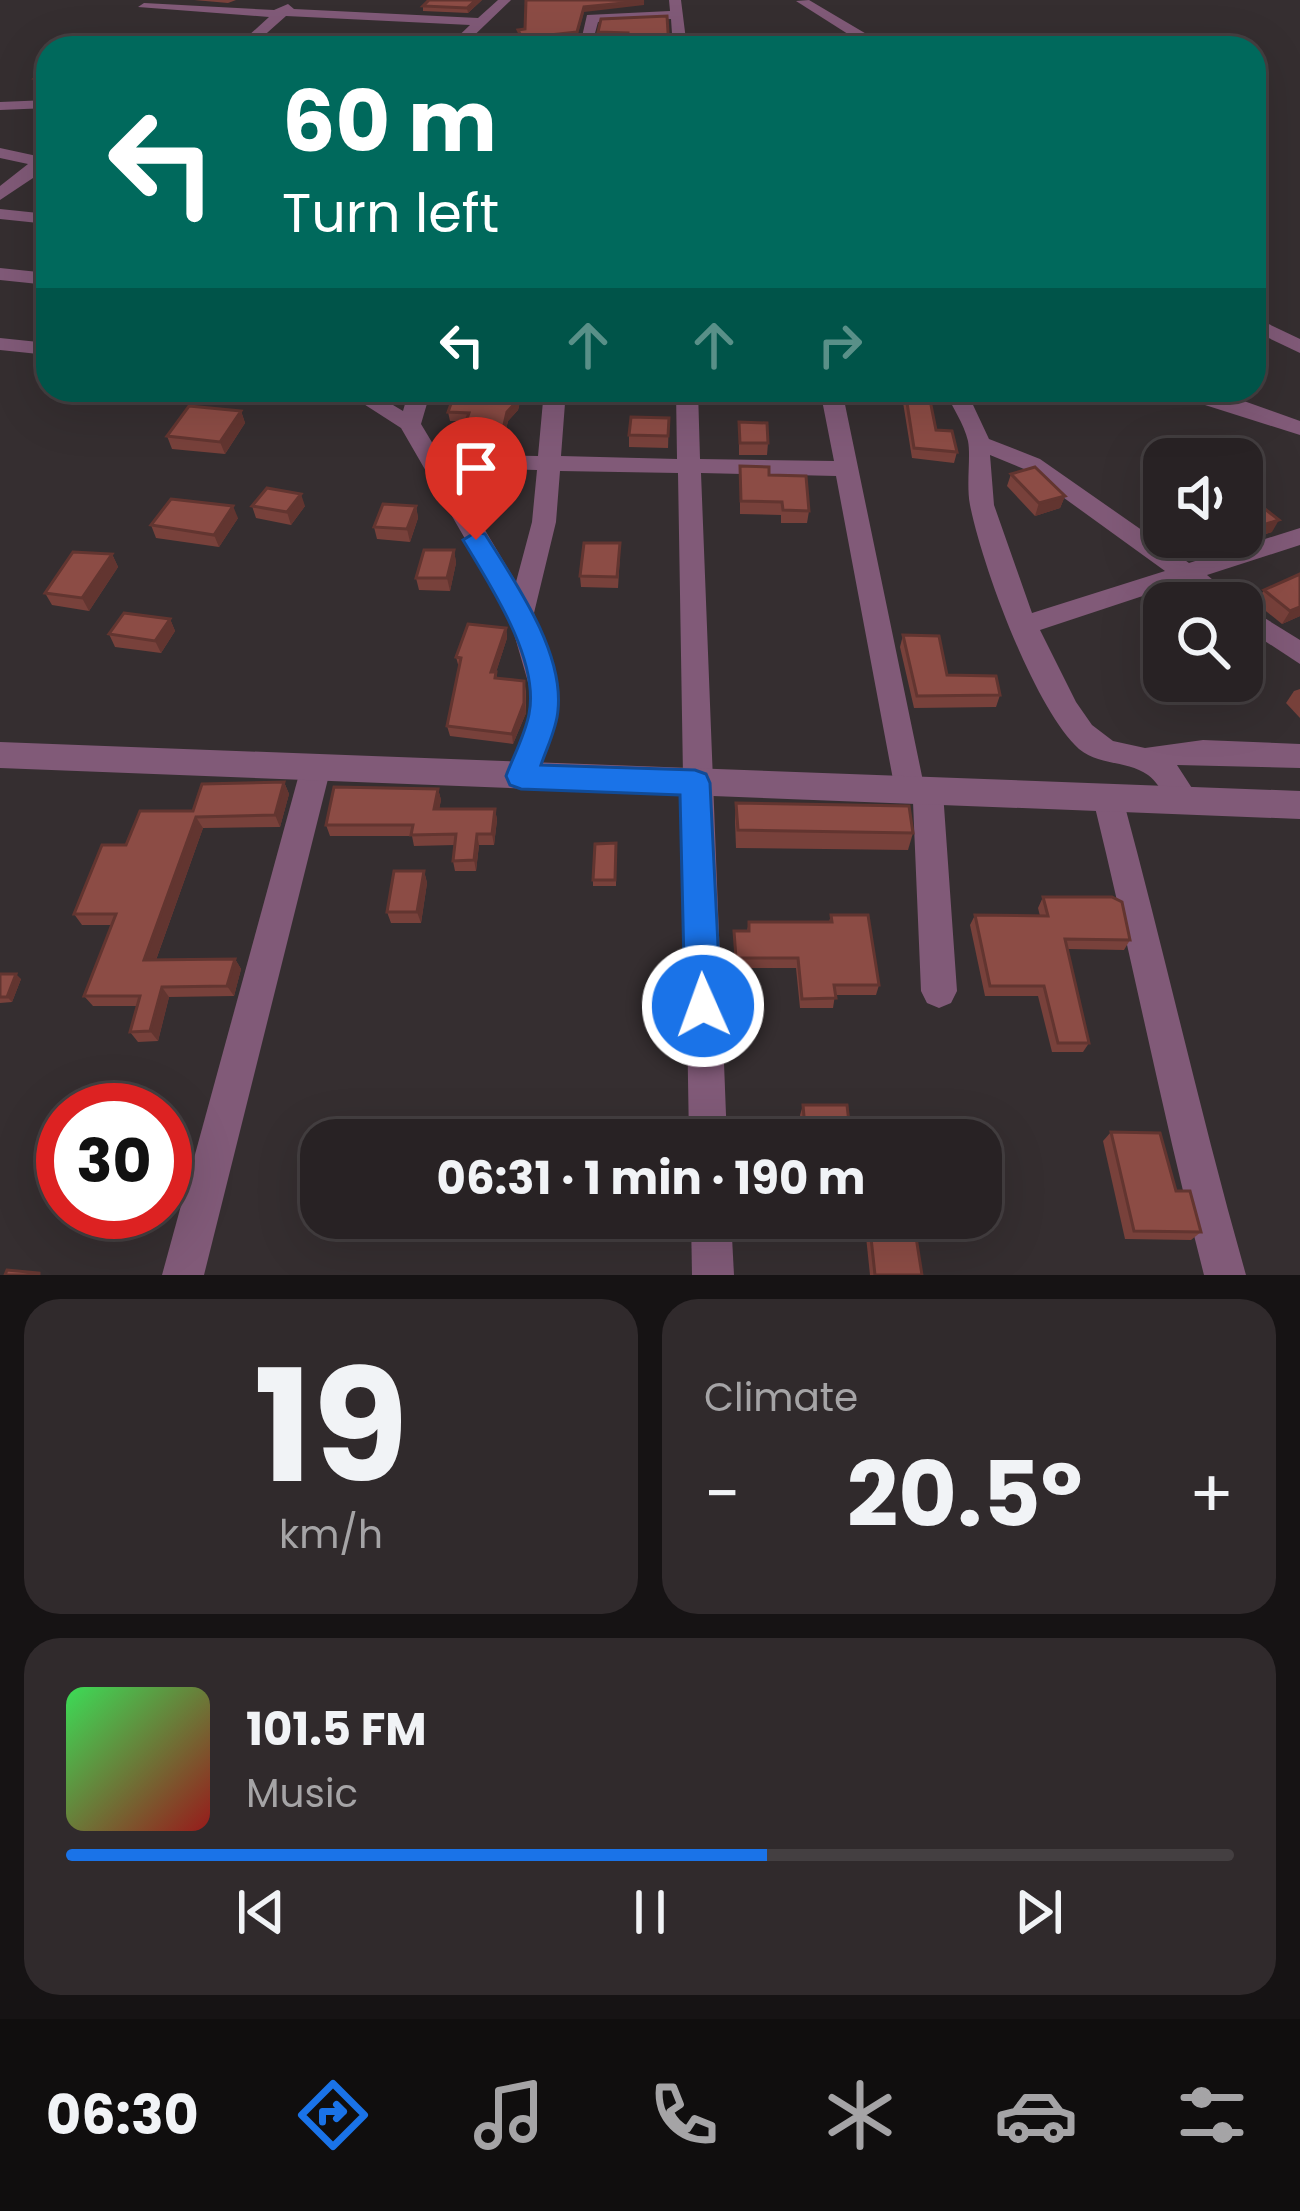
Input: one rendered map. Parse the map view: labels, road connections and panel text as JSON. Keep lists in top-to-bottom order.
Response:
{
  "page": {
    "turn": ["60 m", "Turn left"],
    "limit": "30",
    "trip": "06:31 · 1 min · 190 m",
    "tile": [
      ["19", "km/h"],
      "Climate"
    ],
    "heat": ["−", "20.5°", "+"],
    "song": ["101.5 FM", "Music"],
    "tabs": "06:30"
  }
}
